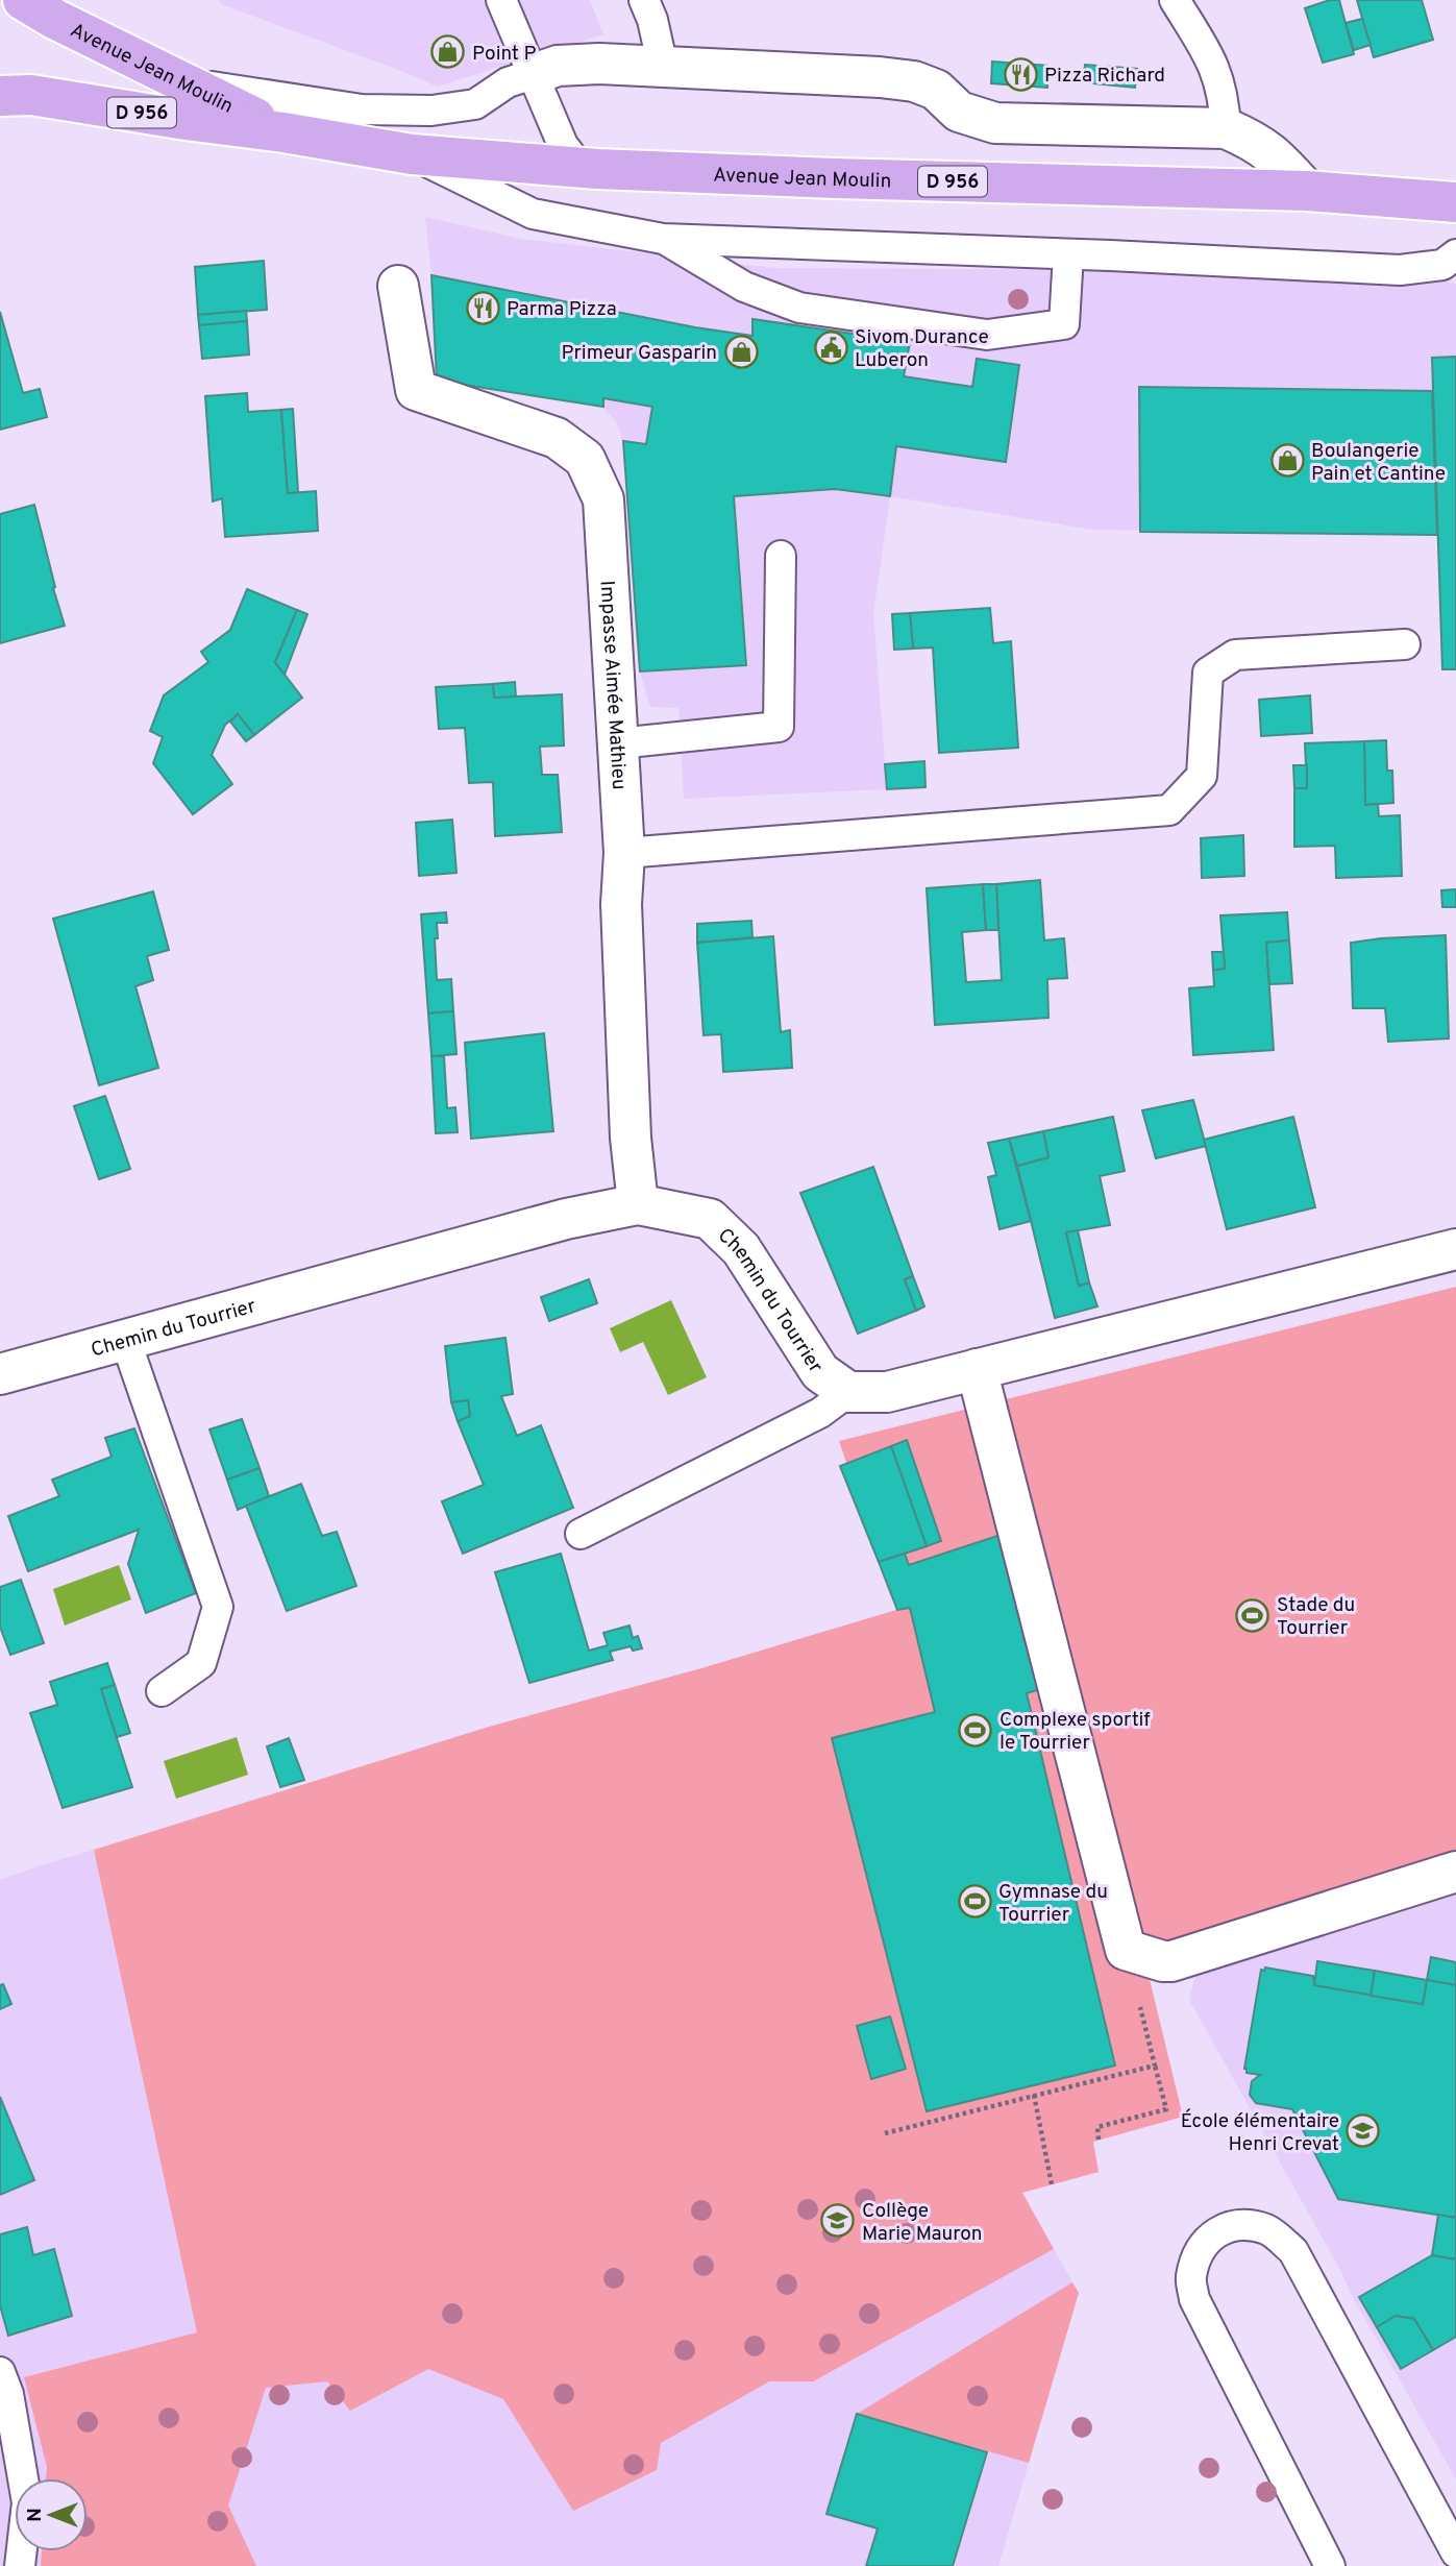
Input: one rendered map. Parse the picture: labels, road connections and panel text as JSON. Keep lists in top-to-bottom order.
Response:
{
  "streets": {
    "main road": ["Avenue Jean Moulin", "D 956"],
    "street": ["Impasse Aimée Mathieu", "Chemin du Tourrier"]
  },
  "crossings": [
    ["Impasse Aimée Mathieu", "Chemin du Tourrier"]
  ],
  "places": {
    "shop": ["Point P", "Primeur Gasparin", "Boulangerie Pain et Cantine"],
    "restaurant": ["Pizza Richard", "Parma Pizza"],
    "public building": ["Sivom Durance Luberon"],
    "sports": ["Stade du Tourrier", "Complexe sportif le Tourrier", "Gymnase du Tourrier"],
    "school or university": ["École élémentaire Henri Crevat", "Collège Marie Mauron"]
  },
  "north": "left"
}
